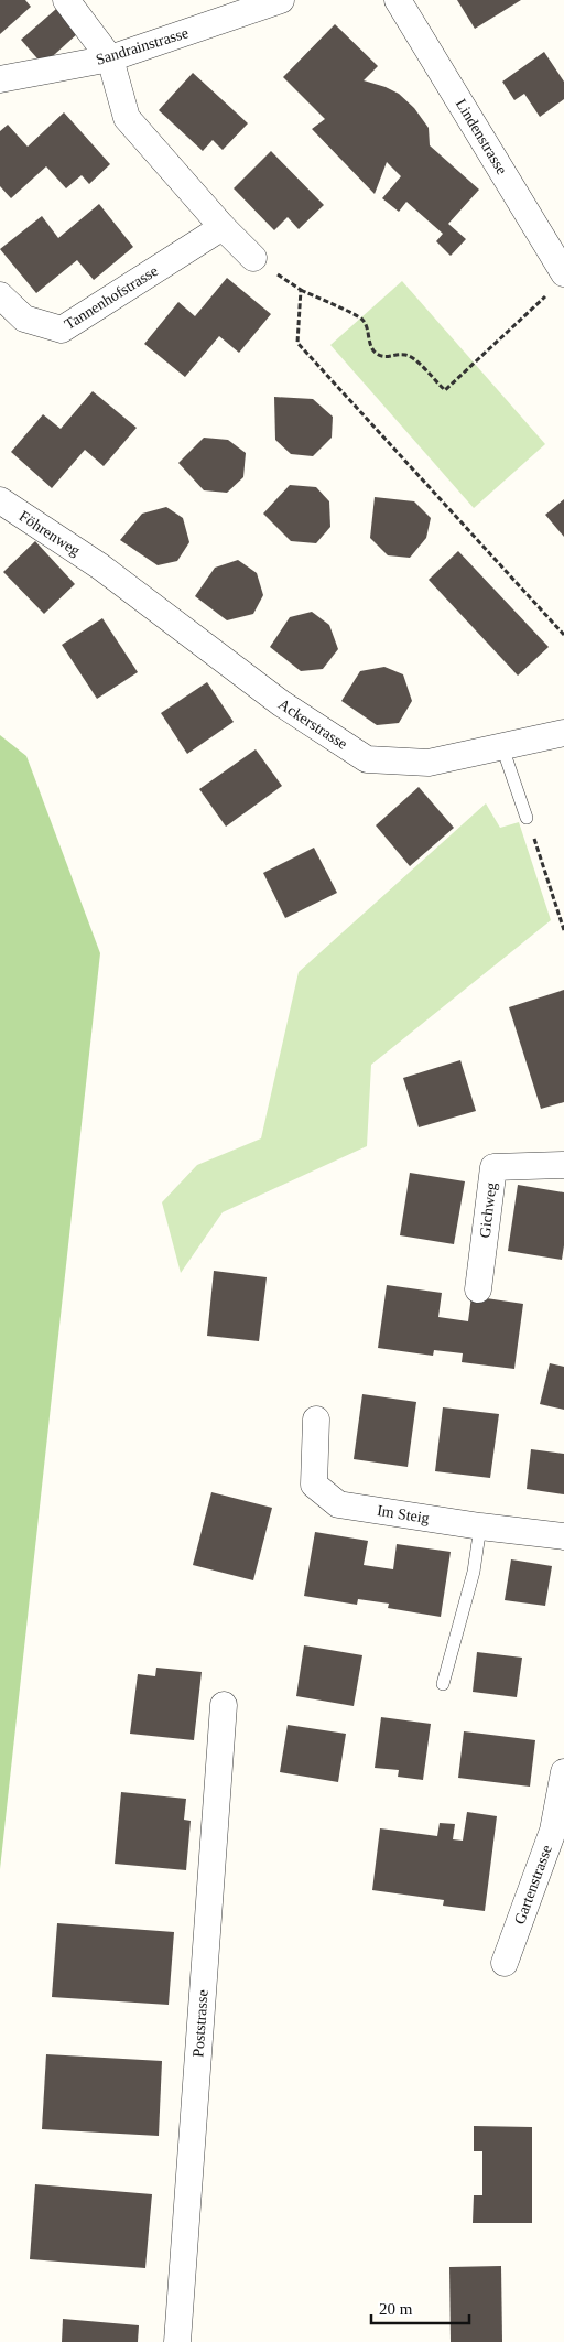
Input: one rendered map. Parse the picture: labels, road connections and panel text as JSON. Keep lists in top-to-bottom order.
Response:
{
  "streets": {
    "street": [
      "Sandrainstrasse",
      "Lindenstrasse",
      "Tannenhofstrasse",
      "Föhrenweg",
      "Ackerstrasse",
      "Gichweg",
      "Im Steig",
      "Gartenstrasse",
      "Poststrasse"
    ]
  },
  "crossings": [
    ["Föhrenweg", "Ackerstrasse"]
  ],
  "scale_bar": "20 m"
}
